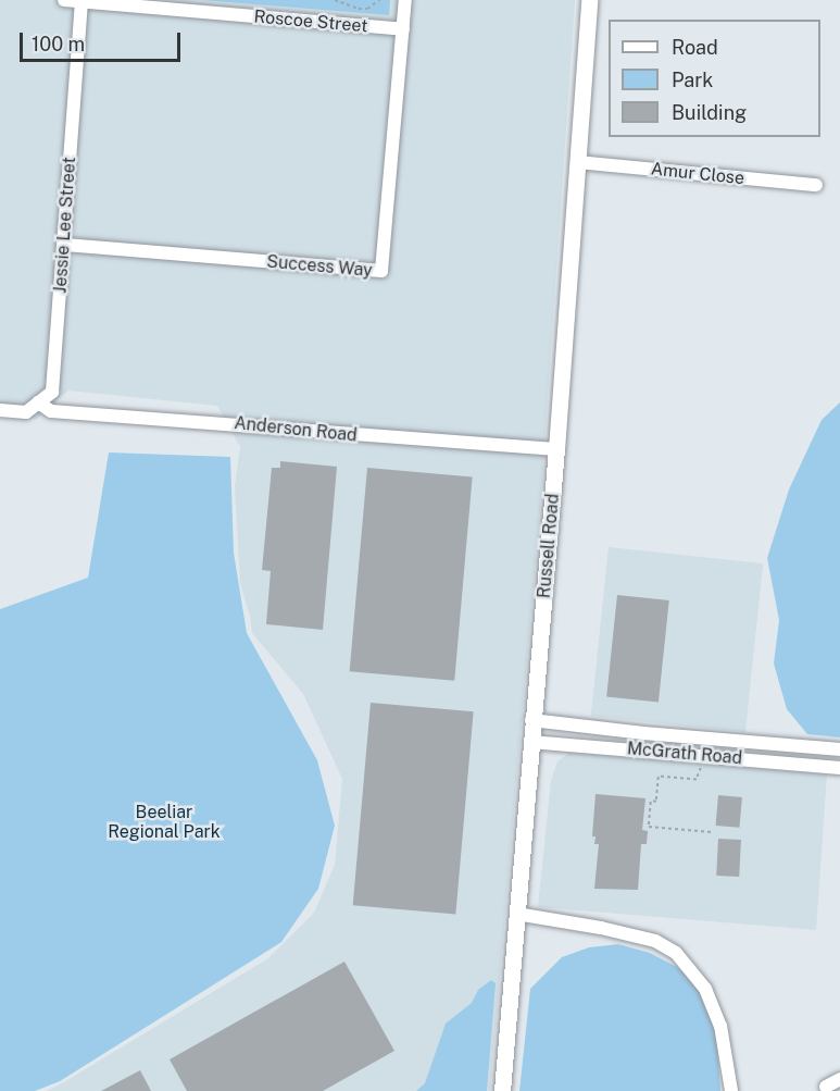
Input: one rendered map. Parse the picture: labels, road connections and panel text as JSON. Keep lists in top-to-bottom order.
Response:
{
  "streets": {
    "main road": ["Russell Road"],
    "street": [
      "Roscoe Street",
      "Amur Close",
      "Jessie Lee Street",
      "Success Way",
      "Anderson Road",
      "McGrath Road"
    ]
  },
  "crossings": [
    ["Roscoe Street", "Jessie Lee Street"],
    ["Roscoe Street", "Success Way"],
    ["Amur Close", "Russell Road"],
    ["Jessie Lee Street", "Success Way"],
    ["Jessie Lee Street", "Anderson Road"],
    ["Anderson Road", "Russell Road"],
    ["Russell Road", "McGrath Road"]
  ],
  "parks": ["Beeliar Regional Park"],
  "legend": ["Road", "Park", "Building"],
  "scale_bar": "100 m"
}
